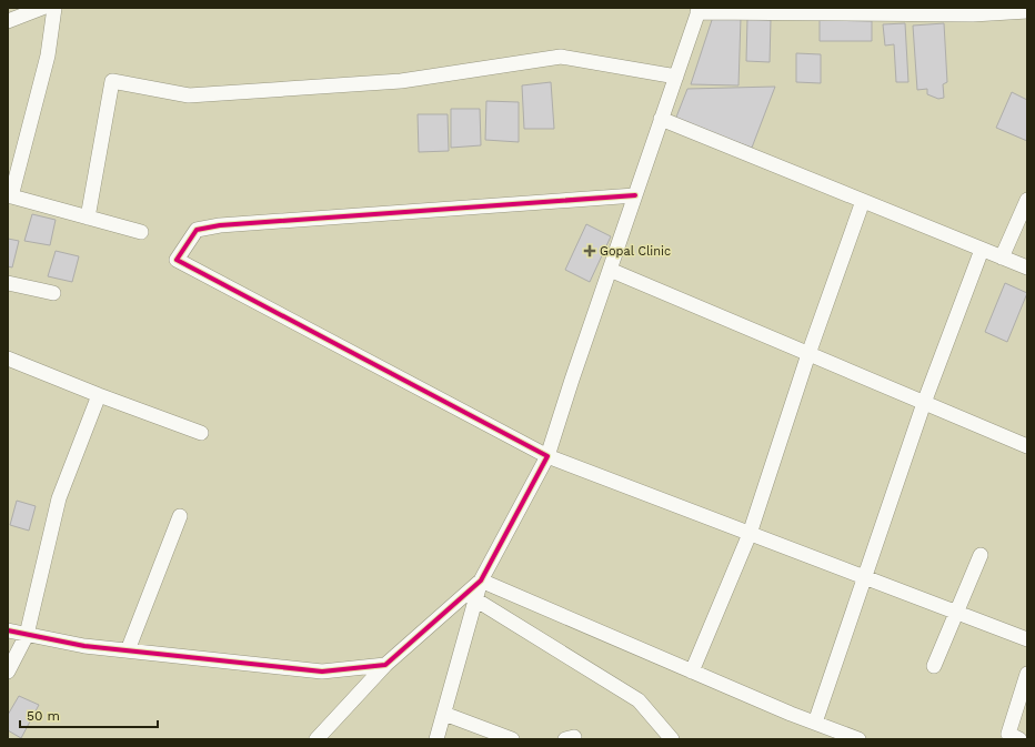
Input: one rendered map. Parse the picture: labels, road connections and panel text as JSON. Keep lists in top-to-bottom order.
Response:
{
  "places": {
    "health": ["Gopal Clinic"]
  },
  "scale_bar": "50 m"
}
